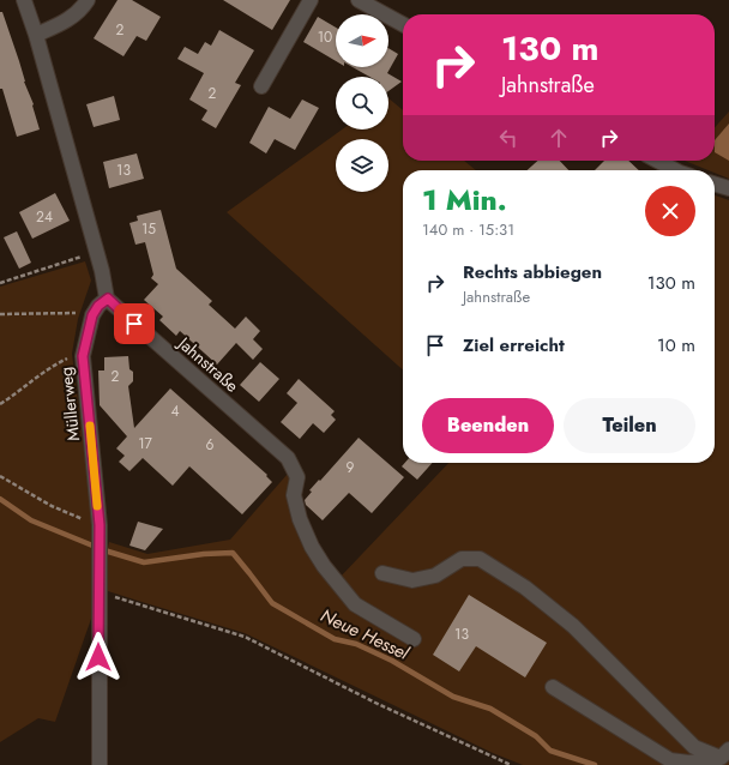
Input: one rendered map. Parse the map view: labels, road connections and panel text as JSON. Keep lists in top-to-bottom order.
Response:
{
  "streets": {
    "street": ["Jahnstraße", "Müllerweg"]
  },
  "crossings": [
    ["Jahnstraße", "Müllerweg"]
  ],
  "water": ["Neue Hessel"],
  "house_numbers": [
    "2",
    "10",
    "2",
    "13",
    "24",
    "15",
    "2",
    "4",
    "17",
    "6",
    "9",
    "13"
  ],
  "north": "right",
  "page": {
    "turn": ["130 m", "Jahnstraße"],
    "heading": ["1 Min.", "140 m · 15:31"],
    "list": [
      {
        "name": "Rechts abbiegen",
        "note": "Jahnstraße",
        "value": "130 m"
      },
      {
        "name": "Ziel erreicht",
        "value": "10 m"
      }
    ],
    "buttons": ["Beenden", "Teilen"]
  }
}
